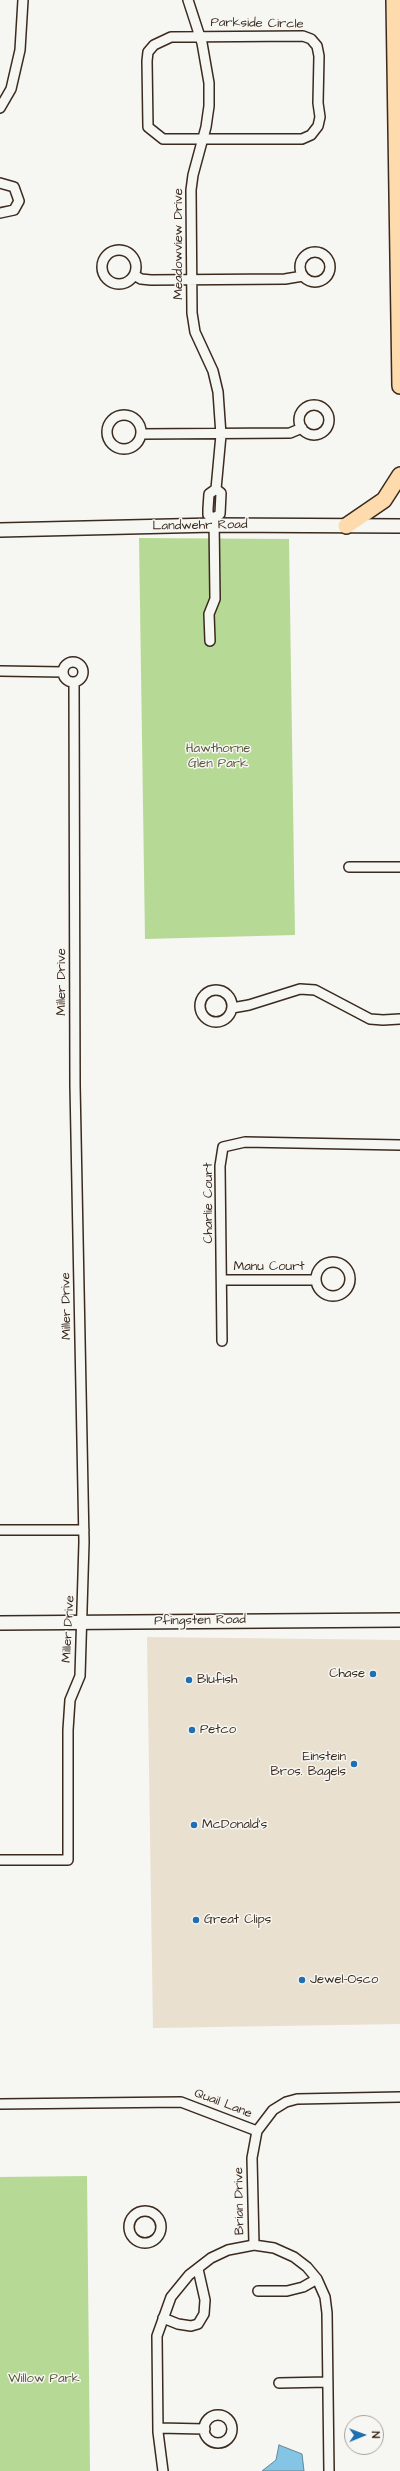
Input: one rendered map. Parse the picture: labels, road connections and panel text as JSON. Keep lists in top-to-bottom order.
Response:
{
  "streets": {
    "main road": ["Landwehr Road", "Pfingsten Road"],
    "street": [
      "Parkside Circle",
      "Meadowview Drive",
      "Miller Drive",
      "Charlie Court",
      "Manu Court",
      "Quail Lane",
      "Brian Drive"
    ]
  },
  "crossings": [
    ["Parkside Circle", "Meadowview Drive"],
    ["Meadowview Drive", "Landwehr Road"],
    ["Miller Drive", "Pfingsten Road"],
    ["Charlie Court", "Manu Court"],
    ["Quail Lane", "Brian Drive"]
  ],
  "parks": ["Hawthorne Glen Park", "Willow Park"],
  "places": [
    "Chase",
    "Blufish",
    "Petco",
    "Einstein Bros. Bagels",
    "McDonald's",
    "Great Clips",
    "Jewel-Osco"
  ],
  "north": "right"
}
